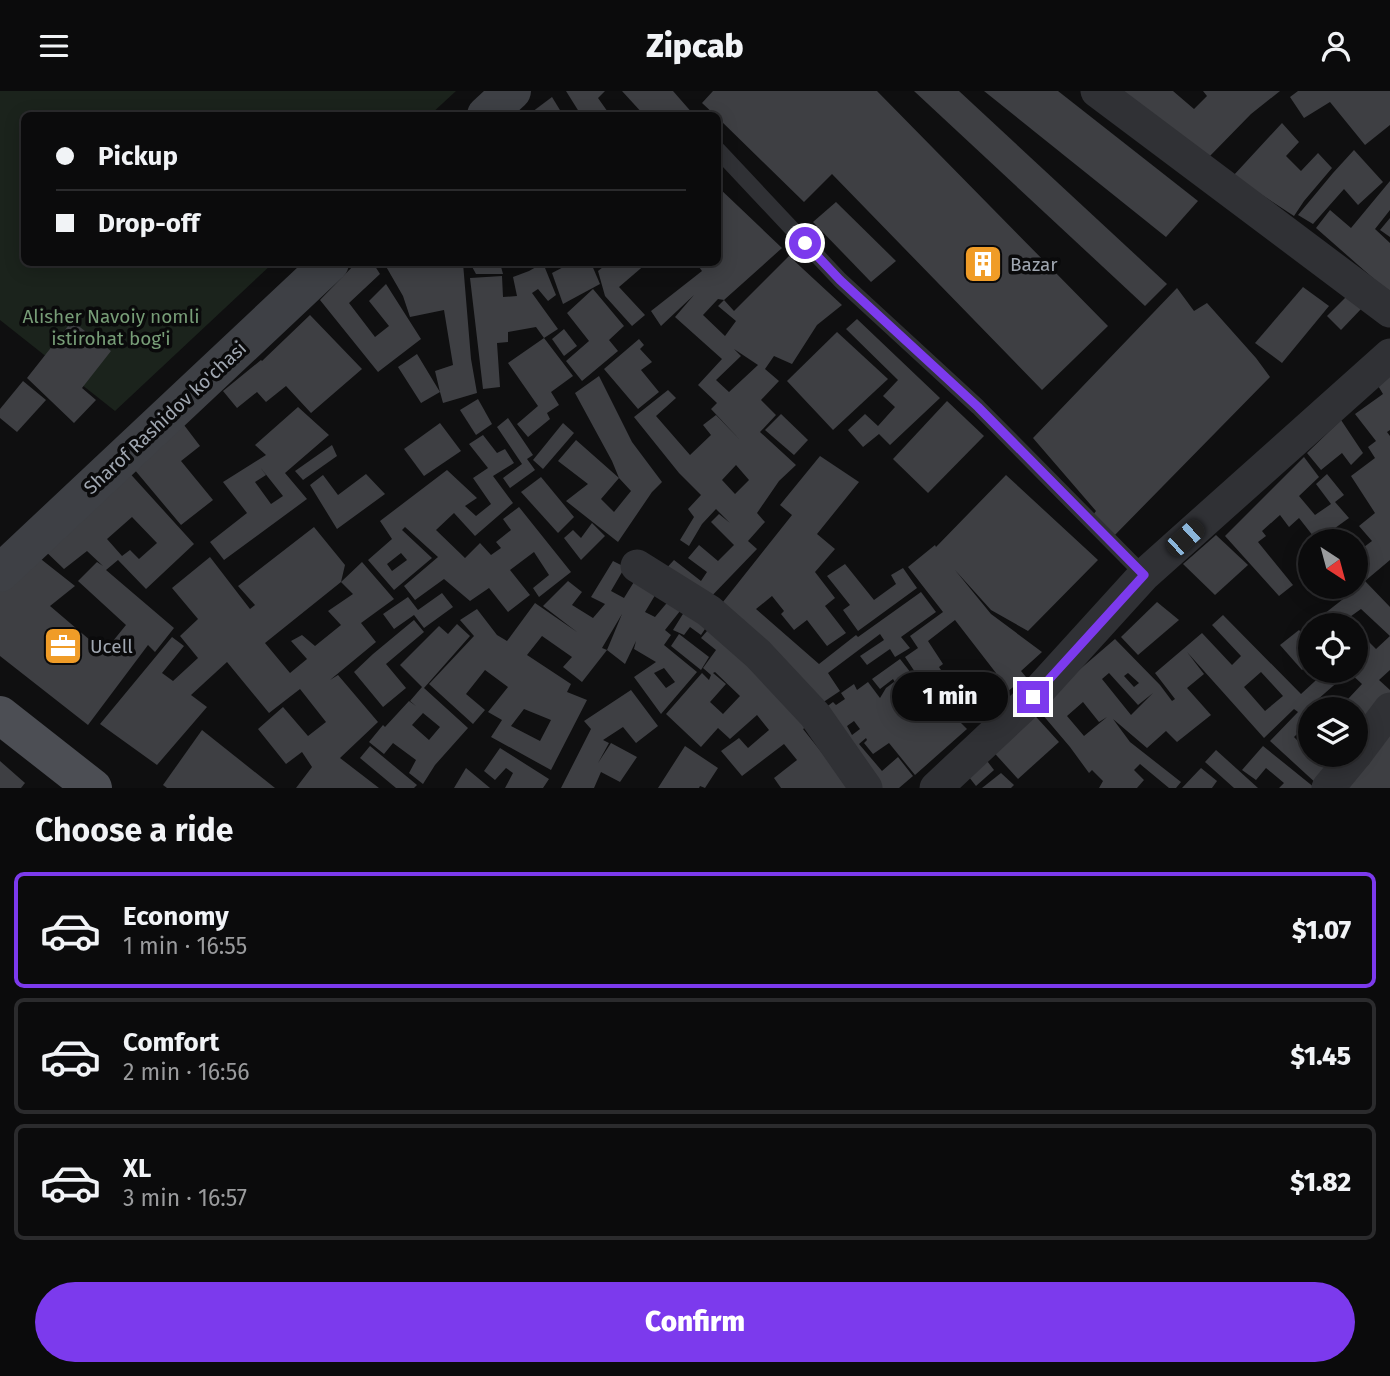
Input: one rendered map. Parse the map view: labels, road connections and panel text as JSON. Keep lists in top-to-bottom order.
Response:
{
  "streets": {
    "street": ["Sharof Rashidov ko'chasi"]
  },
  "parks": ["Alisher Navoiy nomli istirohat bog'i"],
  "places": {
    "building": ["Bazar"],
    "office": ["Ucell"]
  },
  "north": "bottom right",
  "page": {
    "header": "Zipcab",
    "banner": ["Pickup", "Drop-off"],
    "bubble": "1 min",
    "heading": "Choose a ride",
    "list": [
      {
        "name": "Economy",
        "note": "1 min · 16:55",
        "value": "$1.07"
      },
      {
        "name": "Comfort",
        "note": "2 min · 16:56",
        "value": "$1.45"
      },
      {
        "name": "XL",
        "note": "3 min · 16:57",
        "value": "$1.82"
      }
    ],
    "buttons": "Confirm"
  }
}
